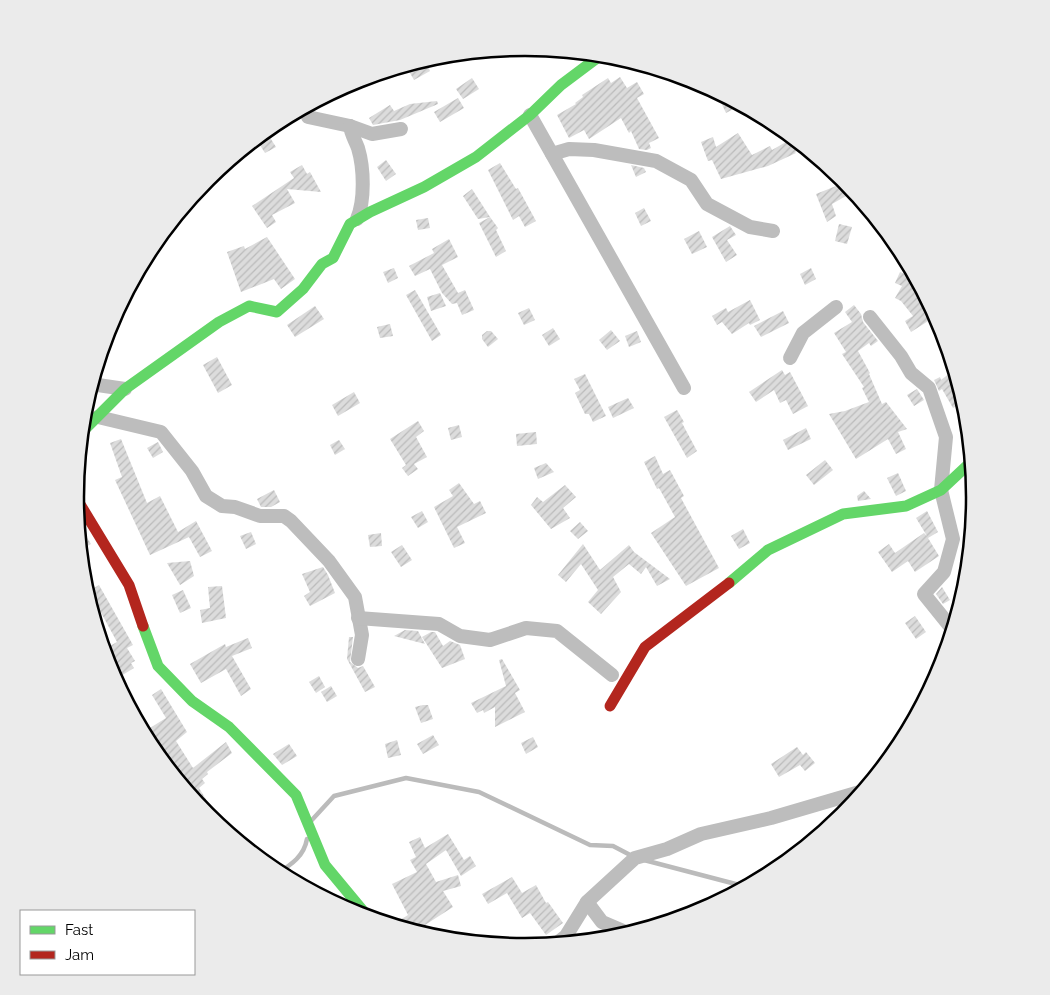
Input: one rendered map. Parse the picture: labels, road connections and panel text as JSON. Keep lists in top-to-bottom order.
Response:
{
  "legend": ["Fast", "Jam"]
}
